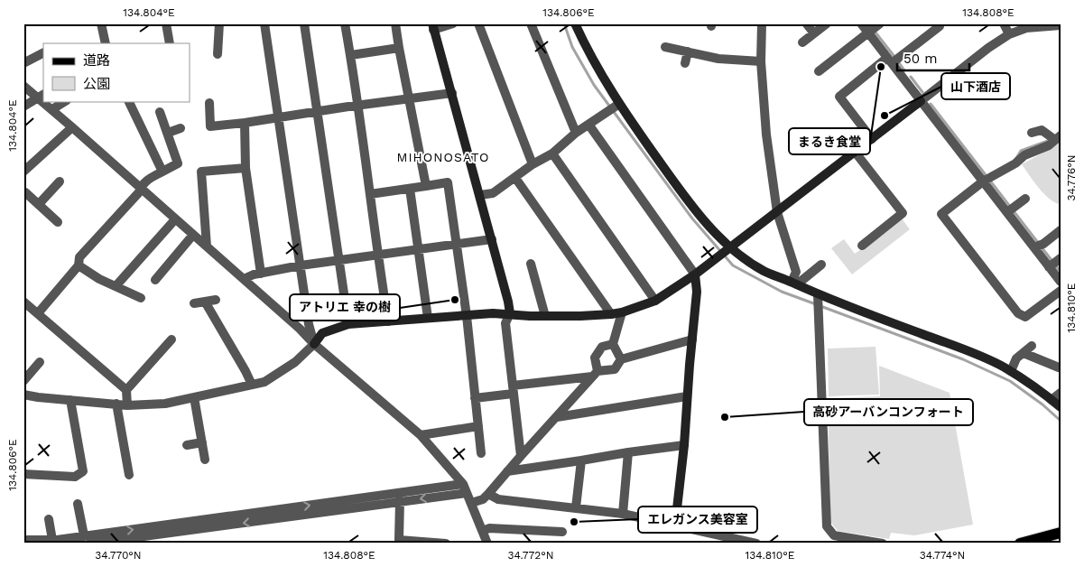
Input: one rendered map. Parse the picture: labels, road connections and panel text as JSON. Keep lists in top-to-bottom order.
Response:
{
  "districts": ["MIHONOSATO"],
  "places": [
    "まるき食堂",
    "山下酒店",
    "アトリエ 幸の樹",
    "高砂アーバンコンフォート",
    "エレガンス美容室"
  ],
  "legend": ["道路", "公園"],
  "scale_bar": "50 m",
  "coordinates": [
    "134.804°E",
    "134.806°E",
    "134.808°E",
    "34.776°N",
    "134.810°E",
    "34.770°N",
    "34.772°N",
    "34.774°N"
  ]
}
